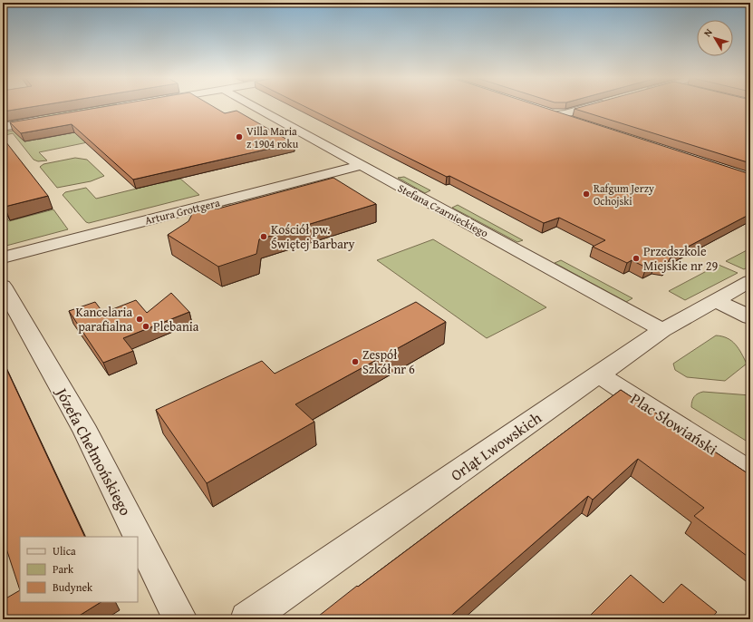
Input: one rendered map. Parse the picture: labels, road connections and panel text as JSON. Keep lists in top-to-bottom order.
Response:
{
  "streets": {
    "street": [
      "Stefana Czarnieckiego",
      "Artura Grottgera",
      "Plac Słowiański",
      "Orląt Lwowskich",
      "Józefa Chełmońskiego"
    ]
  },
  "crossings": [
    ["Stefana Czarnieckiego", "Artura Grottgera"],
    ["Stefana Czarnieckiego", "Orląt Lwowskich"],
    ["Plac Słowiański", "Orląt Lwowskich"]
  ],
  "places": [
    "Villa Maria z 1904 roku",
    "Rafgum Jerzy Ochojski",
    "Kościół pw. Świętej Barbary",
    "Przedszkole Miejskie nr 29",
    "Kancelaria parafialna",
    "Plebania",
    "Zespół Szkół nr 6"
  ],
  "legend": ["Ulica", "Park", "Budynek"],
  "north": "top left"
}
